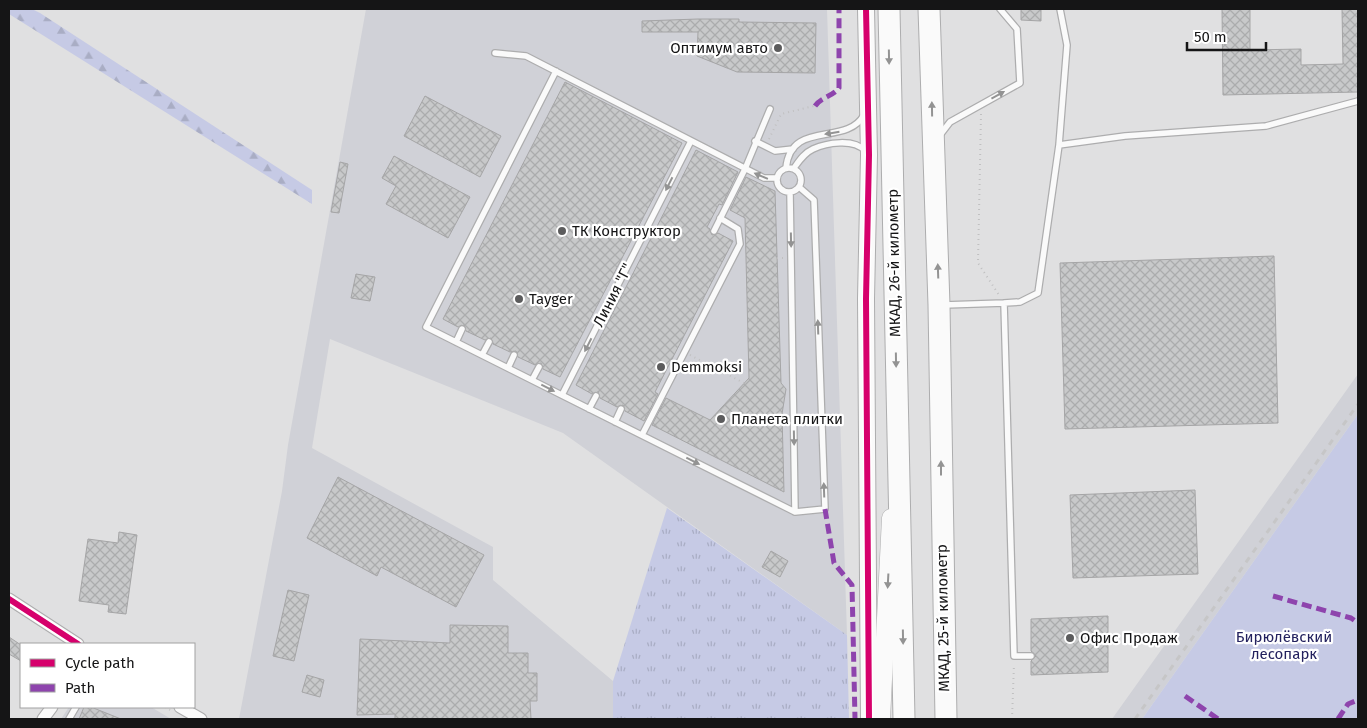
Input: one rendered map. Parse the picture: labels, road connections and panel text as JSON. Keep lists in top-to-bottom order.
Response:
{
  "streets": {
    "highway": ["МКАД, 26-й километр", "МКАД, 25-й километр"],
    "lane": ["Линия \"Г\""]
  },
  "one_way": ["Линия \"Г\"", "МКАД, 25-й километр"],
  "parks": ["Бирюлёвский лесопарк"],
  "places": [
    "Оптимум авто",
    "ТК Конструктор",
    "Tayger",
    "Demmoksi",
    "Планета плитки",
    "Офис Продаж"
  ],
  "legend": ["Cycle path", "Path"],
  "scale_bar": "50 m"
}
